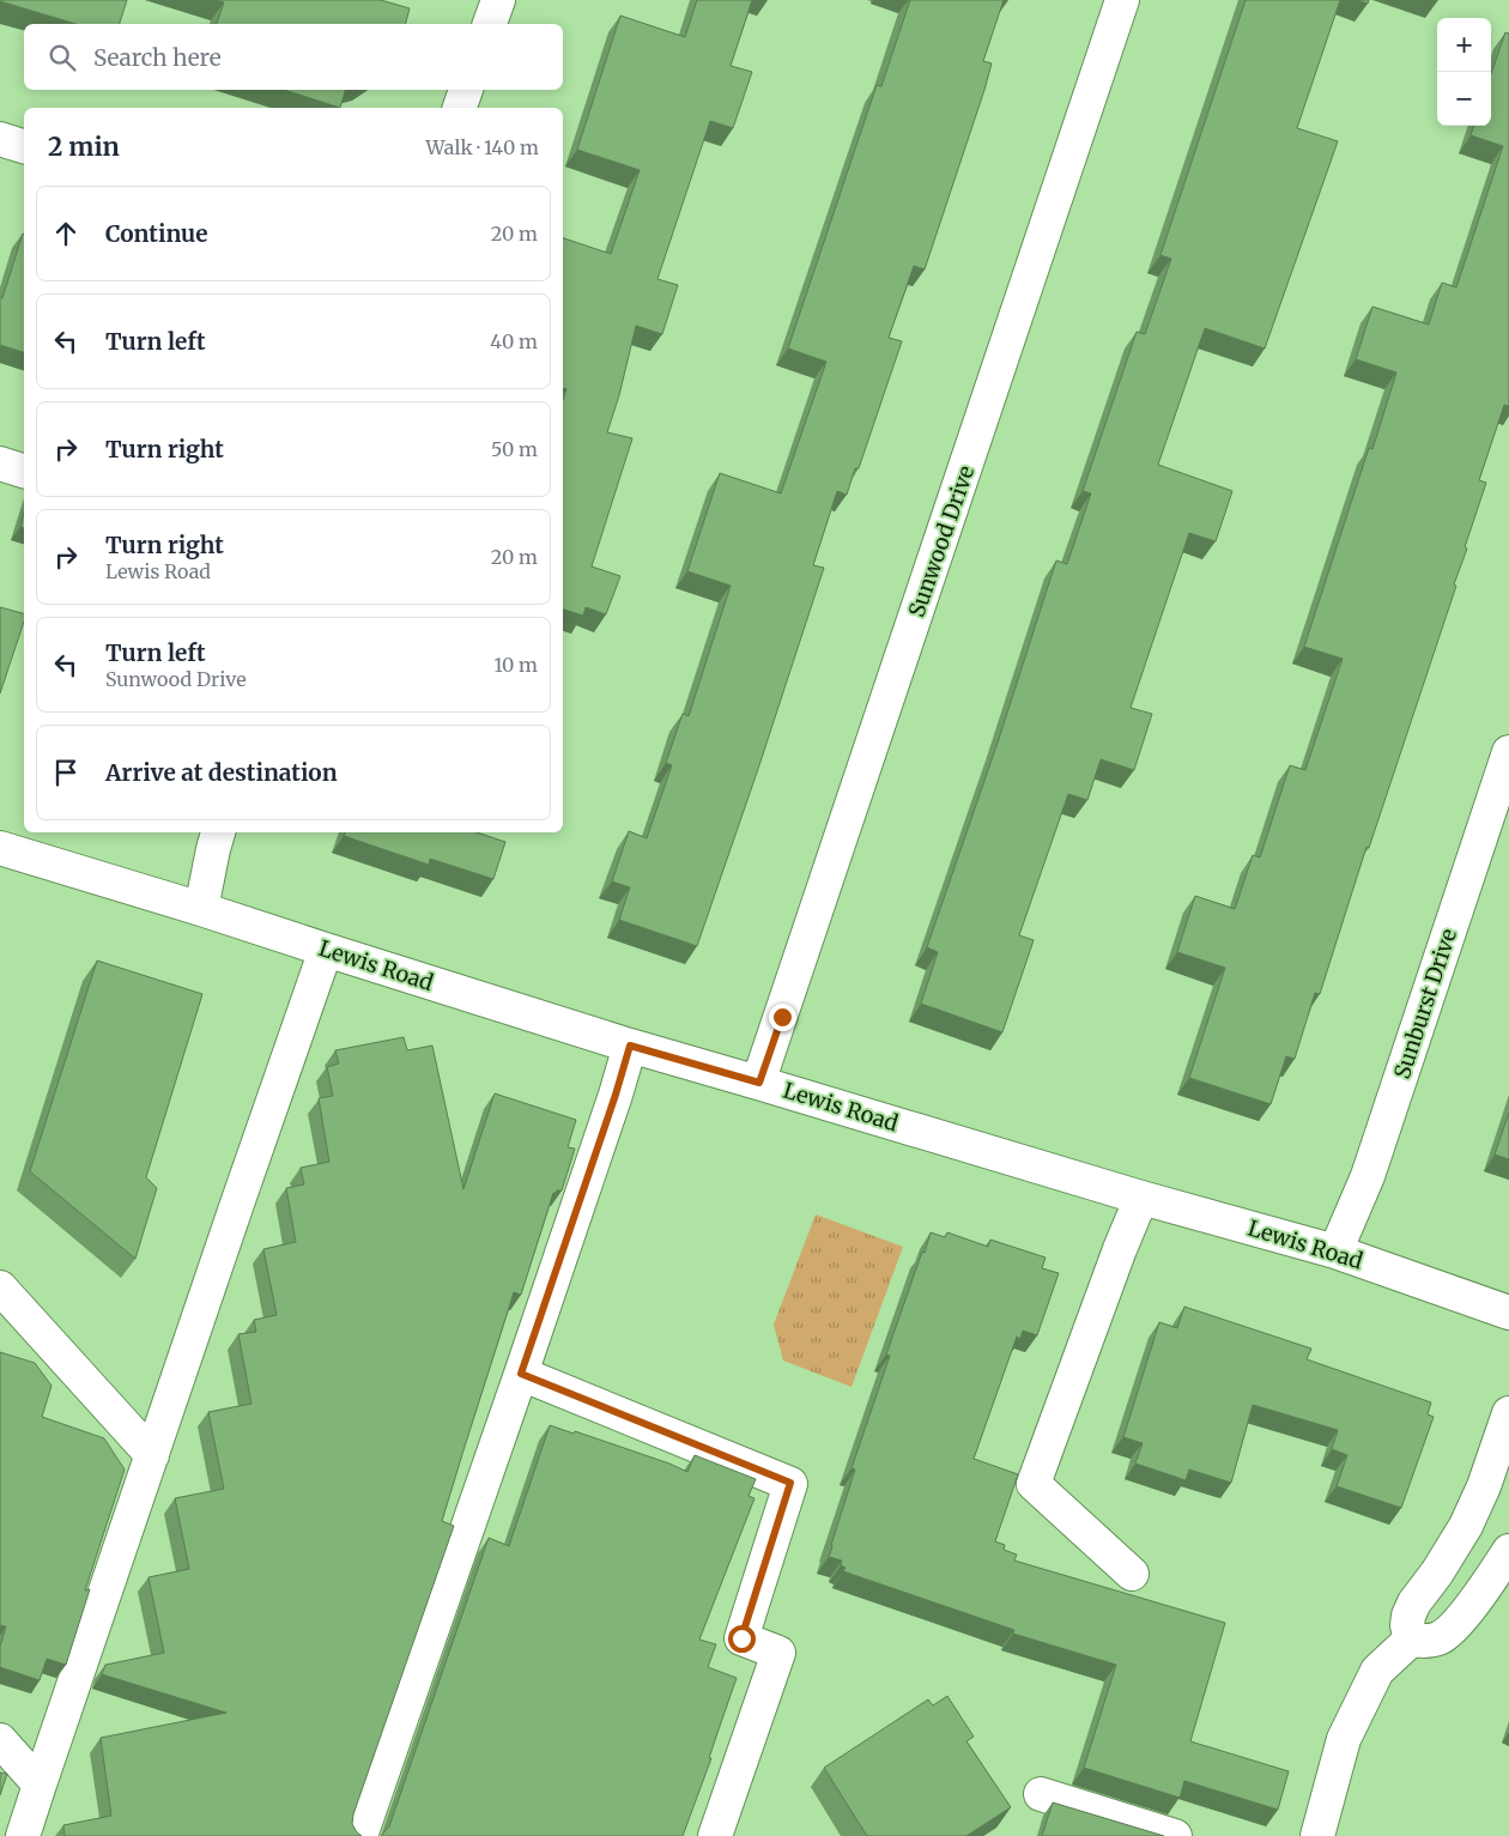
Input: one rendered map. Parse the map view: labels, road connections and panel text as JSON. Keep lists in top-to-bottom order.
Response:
{
  "streets": {
    "street": ["Sunwood Drive", "Lewis Road", "Sunburst Drive"]
  },
  "crossings": [
    ["Sunwood Drive", "Lewis Road"],
    ["Lewis Road", "Sunburst Drive"]
  ],
  "page": {
    "map_buttons": ["+", "−"],
    "search": "Search here",
    "heading": ["2 min", "Walk · 140 m"],
    "list": [
      ["Continue", "20 m"],
      ["Turn left", "40 m"],
      ["Turn right", "50 m"],
      ["Turn right", "Lewis Road", "20 m"],
      ["Turn left", "Sunwood Drive", "10 m"],
      "Arrive at destination"
    ]
  }
}
